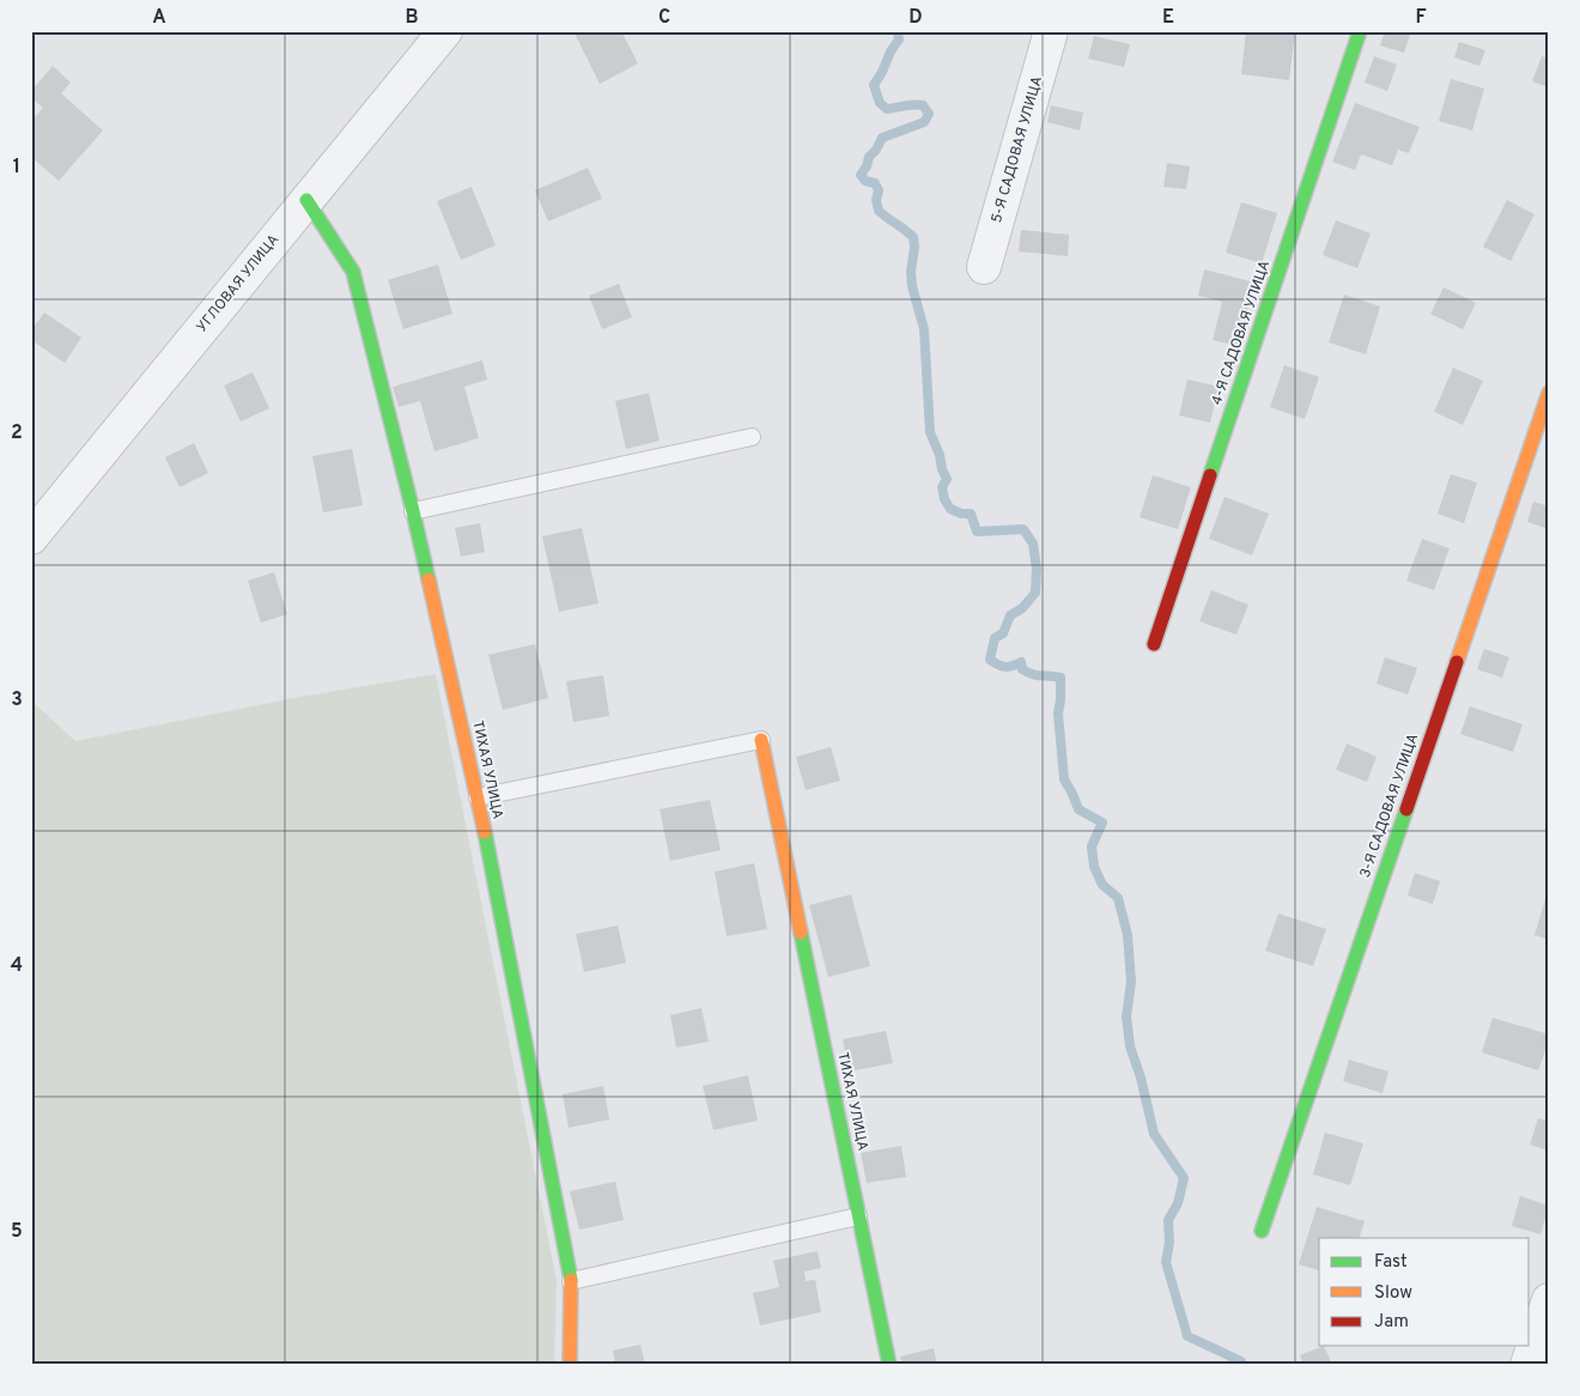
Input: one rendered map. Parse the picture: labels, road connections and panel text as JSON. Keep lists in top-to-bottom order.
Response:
{
  "streets": {
    "street": [
      "5-Я САДОВАЯ УЛИЦА",
      "УГЛОВАЯ УЛИЦА",
      "4-Я САДОВАЯ УЛИЦА",
      "ТИХАЯ УЛИЦА",
      "3-Я САДОВАЯ УЛИЦА"
    ]
  },
  "crossings": [
    ["УГЛОВАЯ УЛИЦА", "ТИХАЯ УЛИЦА"]
  ],
  "legend": ["Fast", "Slow", "Jam"],
  "grid": {
    "columns": [
      "A",
      "B",
      "C",
      "D",
      "E",
      "F"
    ],
    "rows": [
      "1",
      "2",
      "3",
      "4",
      "5"
    ]
  }
}
